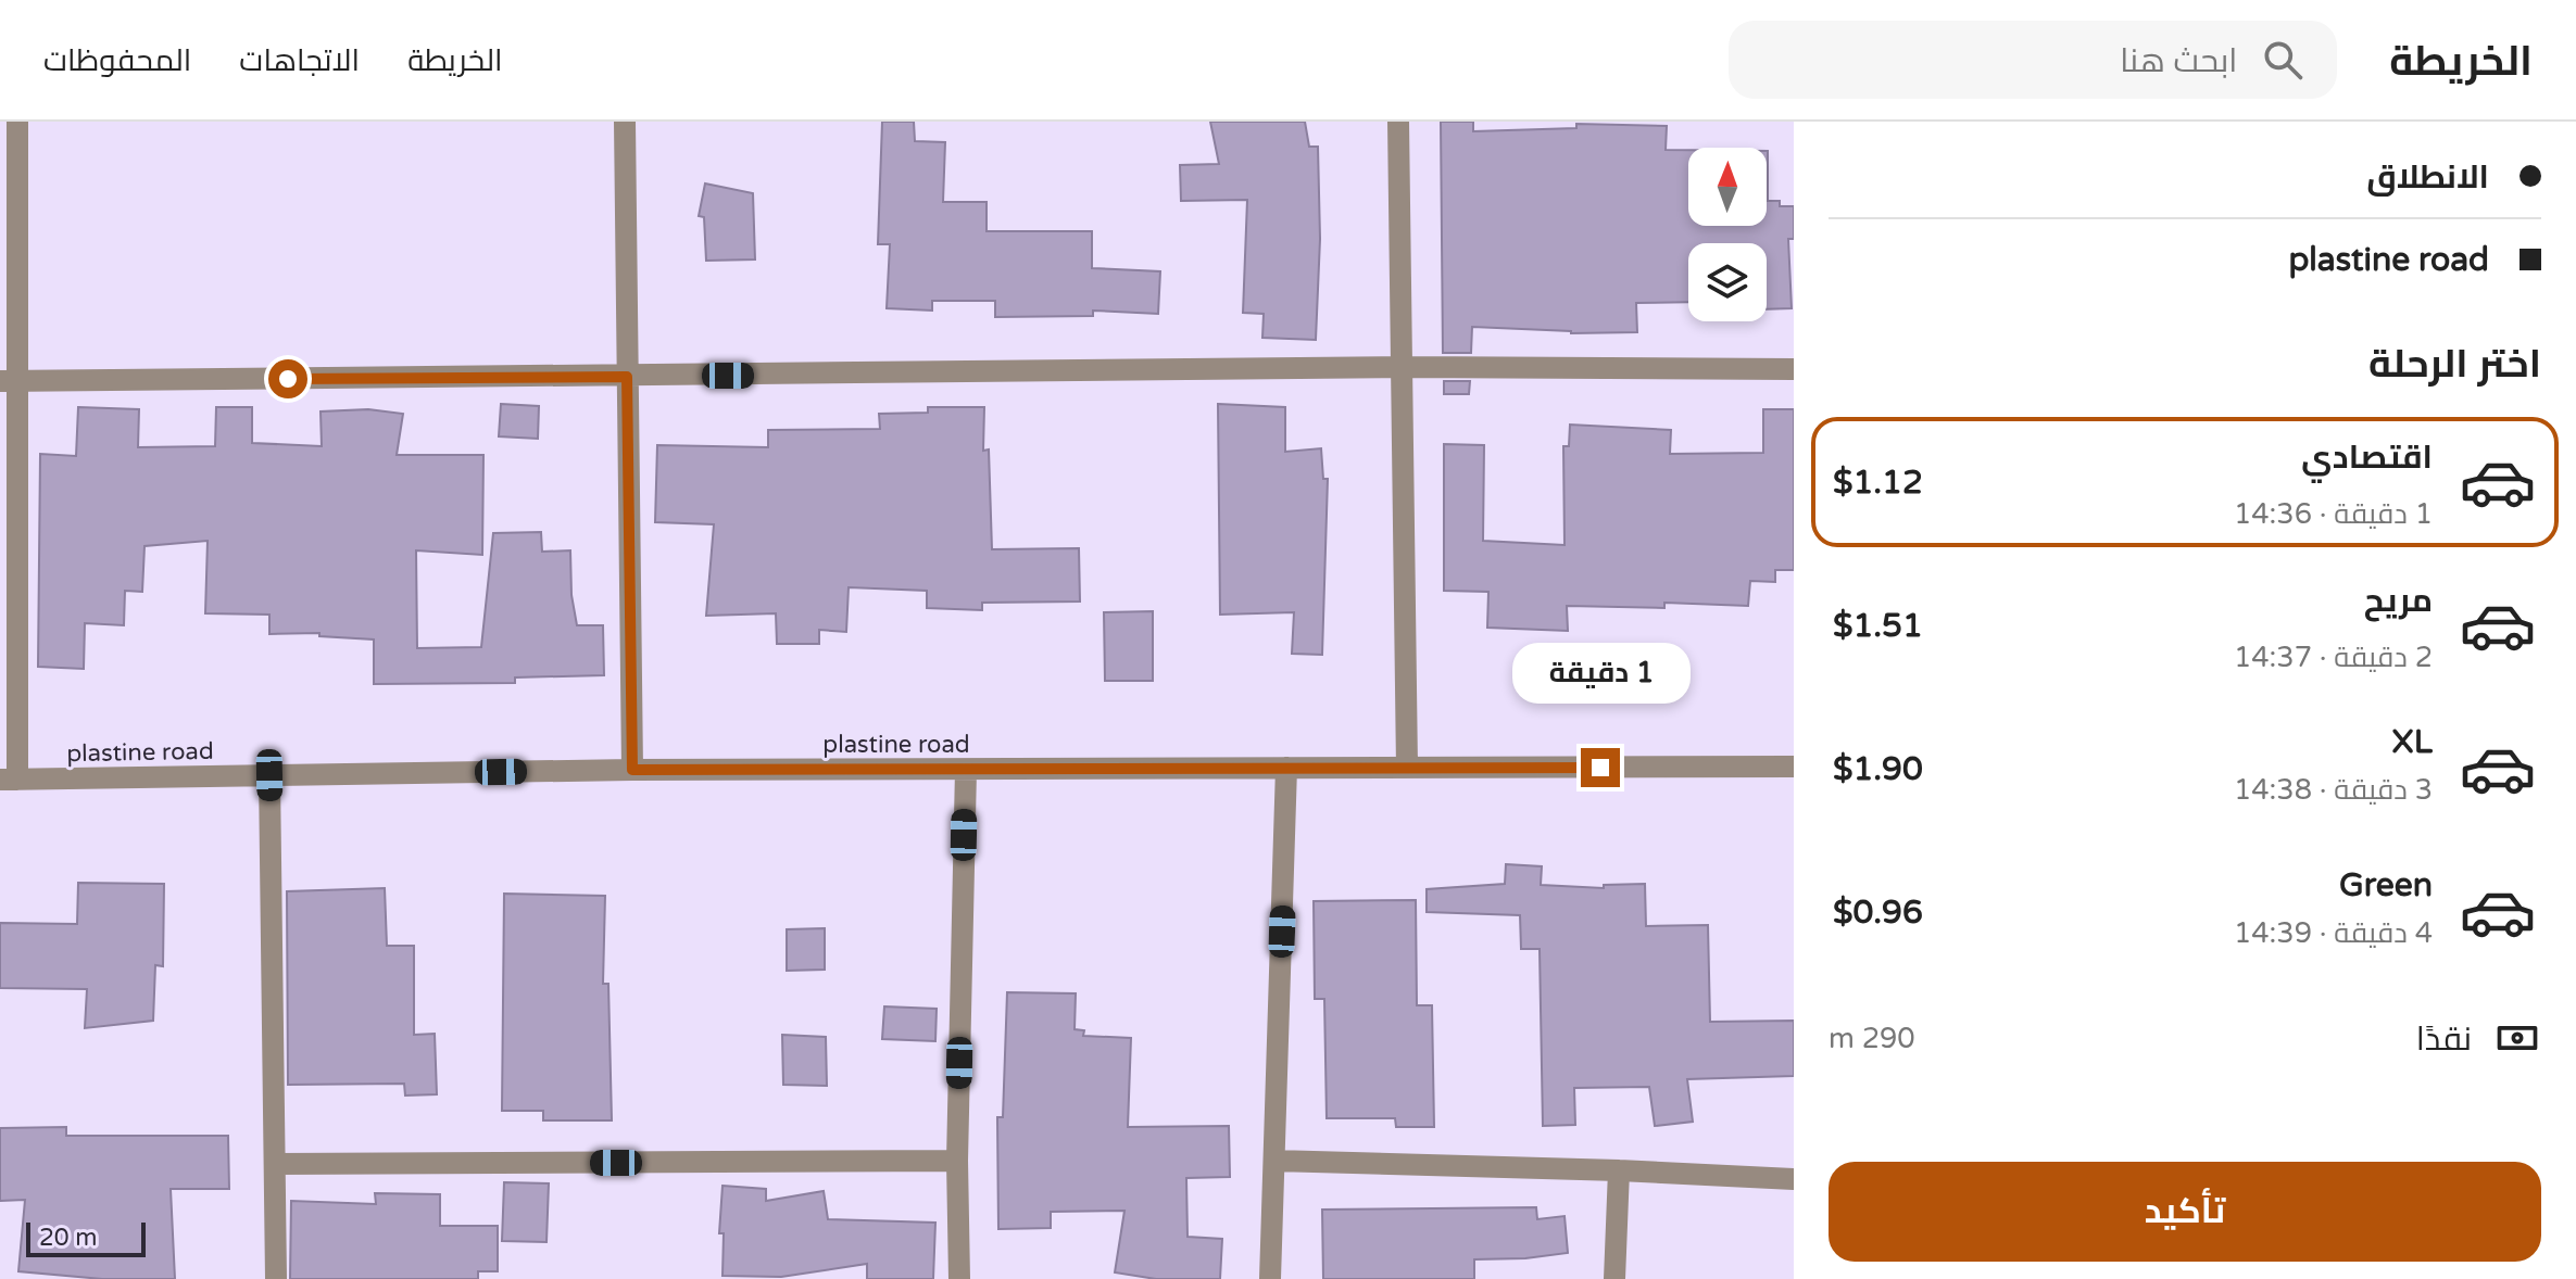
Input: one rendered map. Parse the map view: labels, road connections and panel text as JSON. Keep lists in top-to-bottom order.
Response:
{
  "streets": {
    "street": ["plastine road"]
  },
  "scale_bar": "20 m",
  "north": "top",
  "page": {
    "header": "الخريطة",
    "search": "ابحث هنا",
    "nav": ["الخريطة", "الاتجاهات", "المحفوظات"],
    "banner": ["الانطلاق", "plastine road"],
    "heading": "اختر الرحلة",
    "list": [
      {
        "name": "اقتصادي",
        "note": "1 دقيقة · 14:36",
        "value": "$1.12"
      },
      {
        "name": "مريح",
        "note": "2 دقيقة · 14:37",
        "value": "$1.51"
      },
      {
        "name": "XL",
        "note": "3 دقيقة · 14:38",
        "value": "$1.90"
      },
      {
        "name": "Green",
        "note": "4 دقيقة · 14:39",
        "value": "$0.96"
      }
    ],
    "bubble": "1 دقيقة",
    "pay": ["نقدًا", "290 m"],
    "buttons": "تأكيد",
    "scale": "20 m"
  }
}
